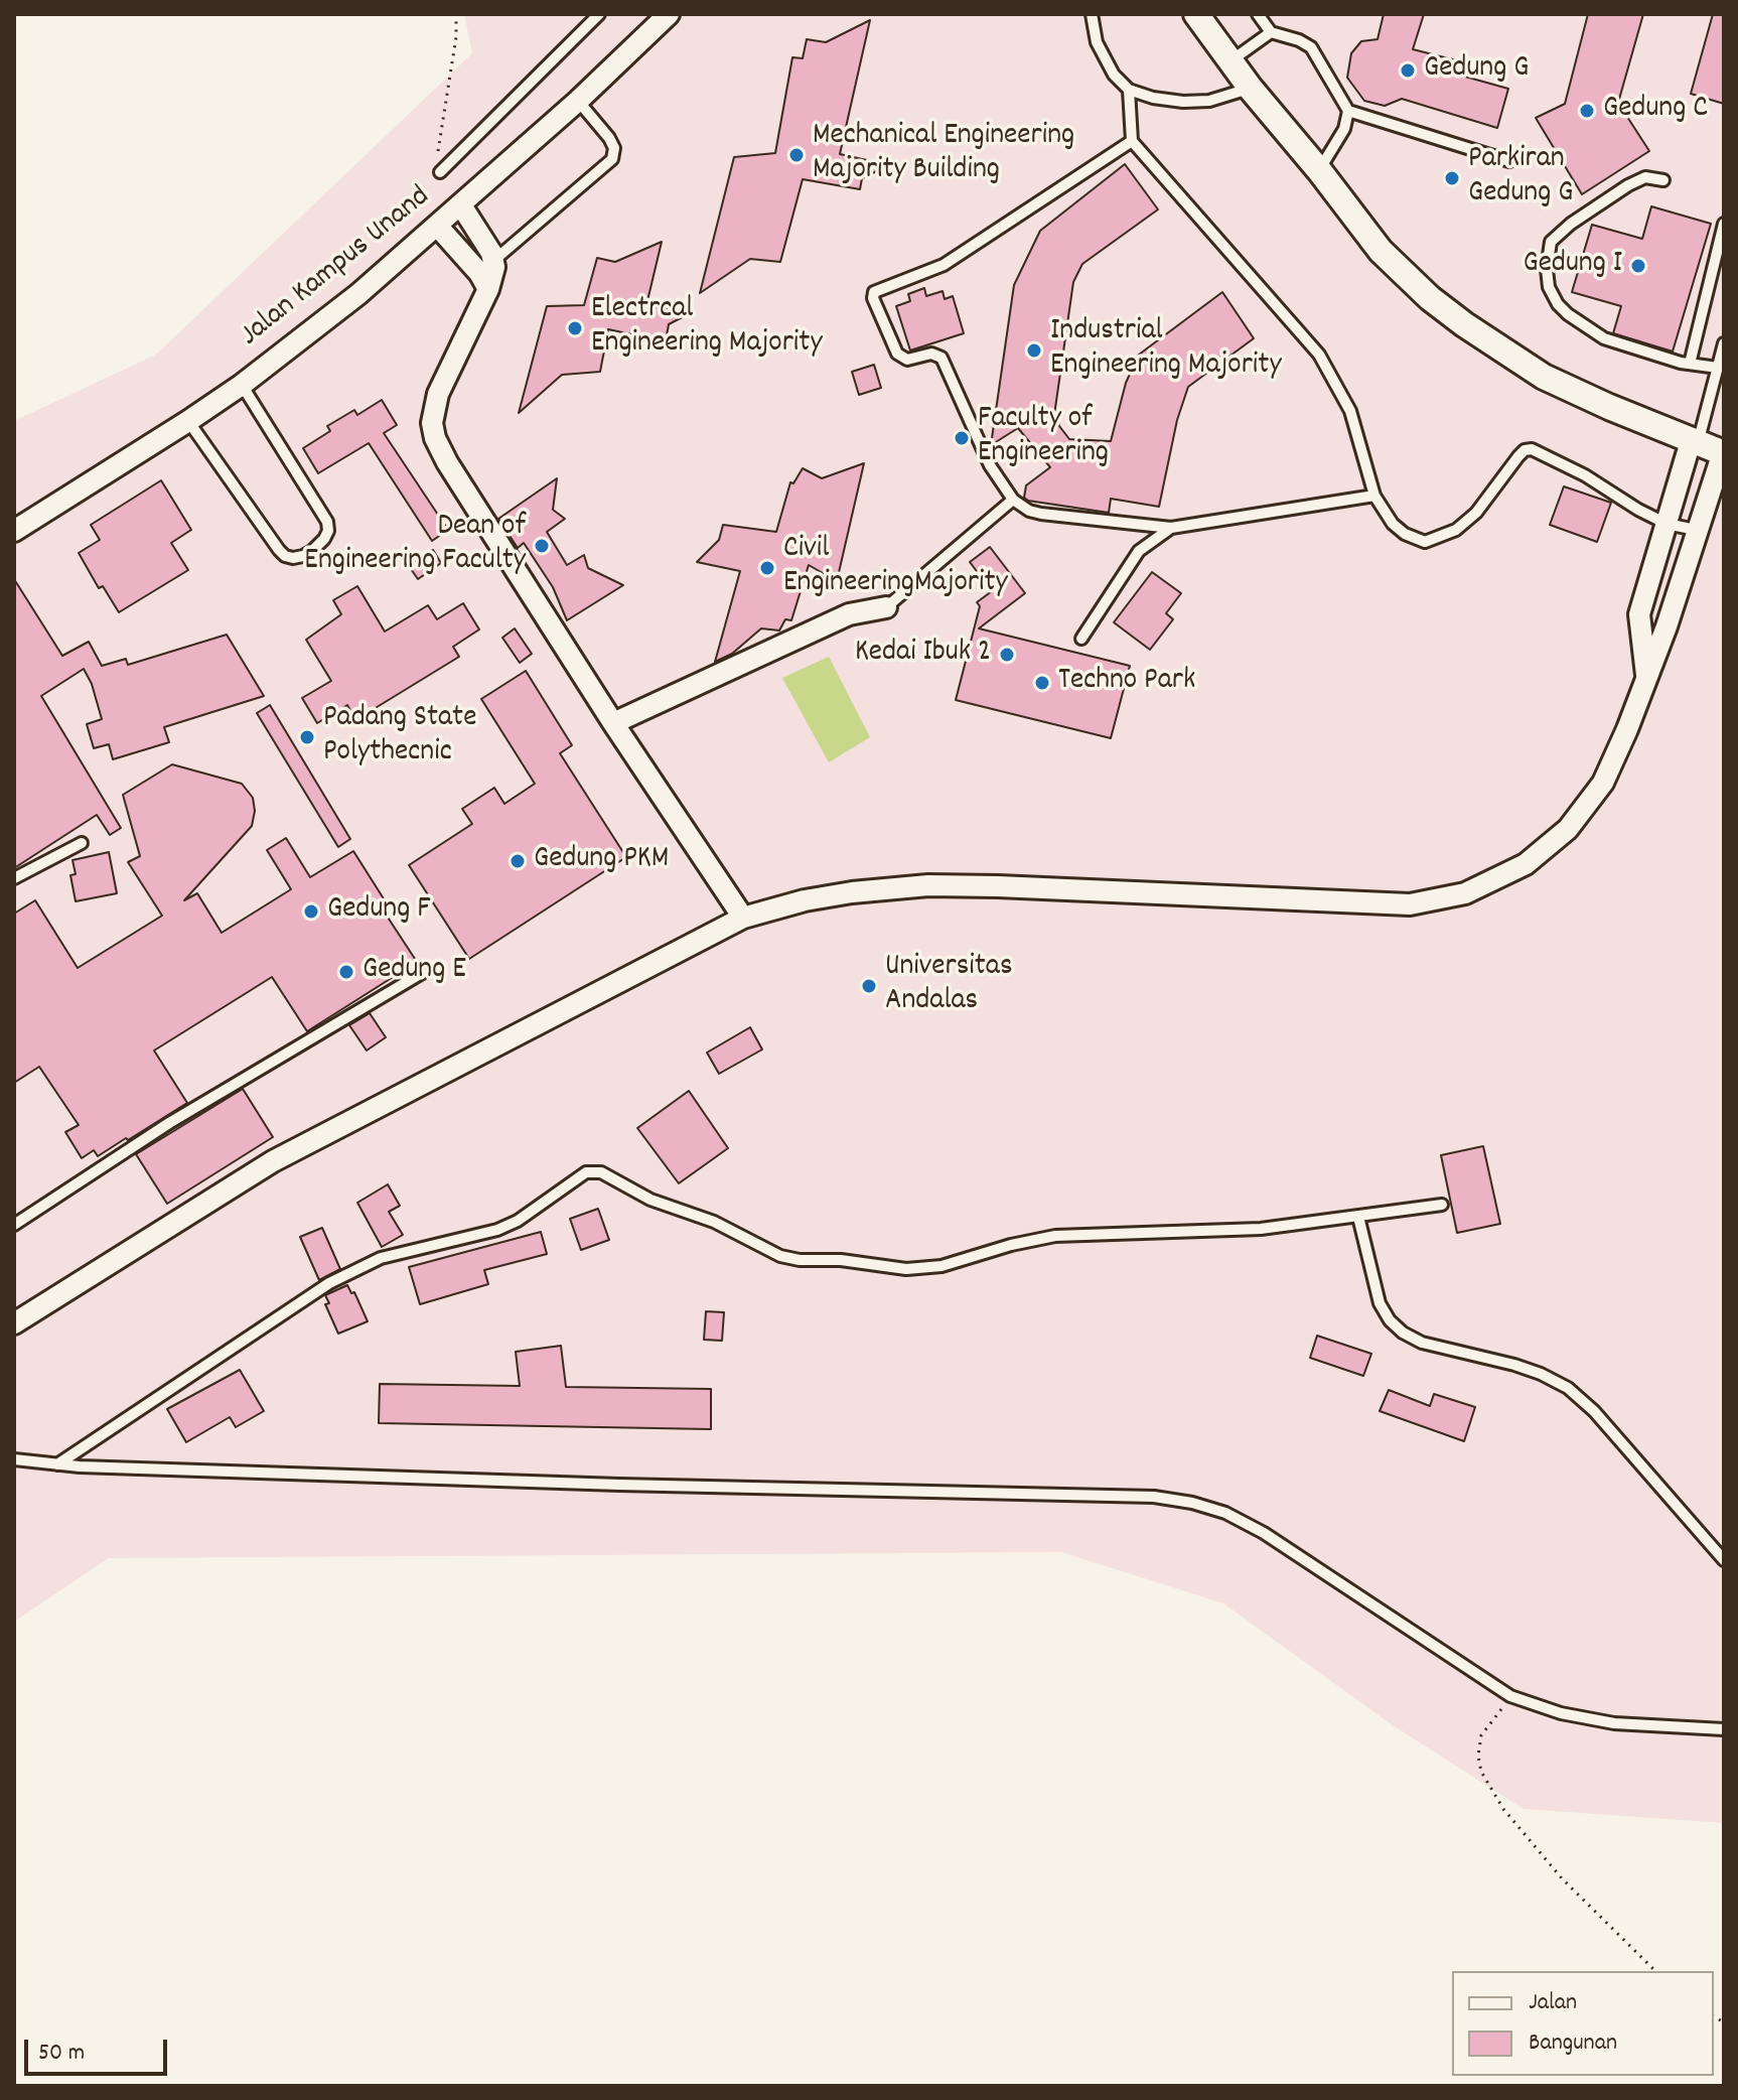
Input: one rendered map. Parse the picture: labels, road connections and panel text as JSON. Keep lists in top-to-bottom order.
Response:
{
  "streets": {
    "street": ["Jalan Kampus Unand"]
  },
  "places": [
    "Gedung G",
    "Gedung C",
    "Mechanical Engineering Majority Building",
    "Parkiran Gedung G",
    "Gedung I",
    "Electrcal Engineering Majority",
    "Industrial Engineering Majority",
    "Faculty of Engineering",
    "Dean of Engineering Faculty",
    "Civil EngineeringMajority",
    "Kedai Ibuk 2",
    "Techno Park",
    "Padang State Polythecnic",
    "Gedung PKM",
    "Gedung F",
    "Gedung E",
    "Universitas Andalas"
  ],
  "legend": ["Jalan", "Bangunan"],
  "scale_bar": "50 m"
}
